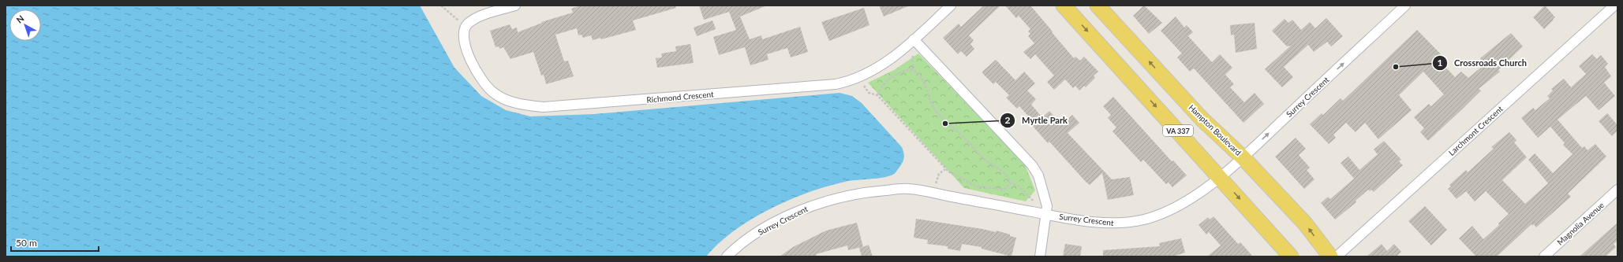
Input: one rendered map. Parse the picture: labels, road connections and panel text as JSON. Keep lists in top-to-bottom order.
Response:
{
  "streets": {
    "main road": ["Hampton Boulevard", "VA 337"],
    "street": [
      "Richmond Crescent",
      "Surrey Crescent",
      "Larchmont Crescent",
      "Magnolia Avenue"
    ]
  },
  "crossings": [
    ["Surrey Crescent", "Hampton Boulevard"],
    ["Surrey Crescent", "VA 337"]
  ],
  "places": ["Crossroads Church", "Myrtle Park"],
  "scale_bar": "50 m",
  "north": "top left"
}
